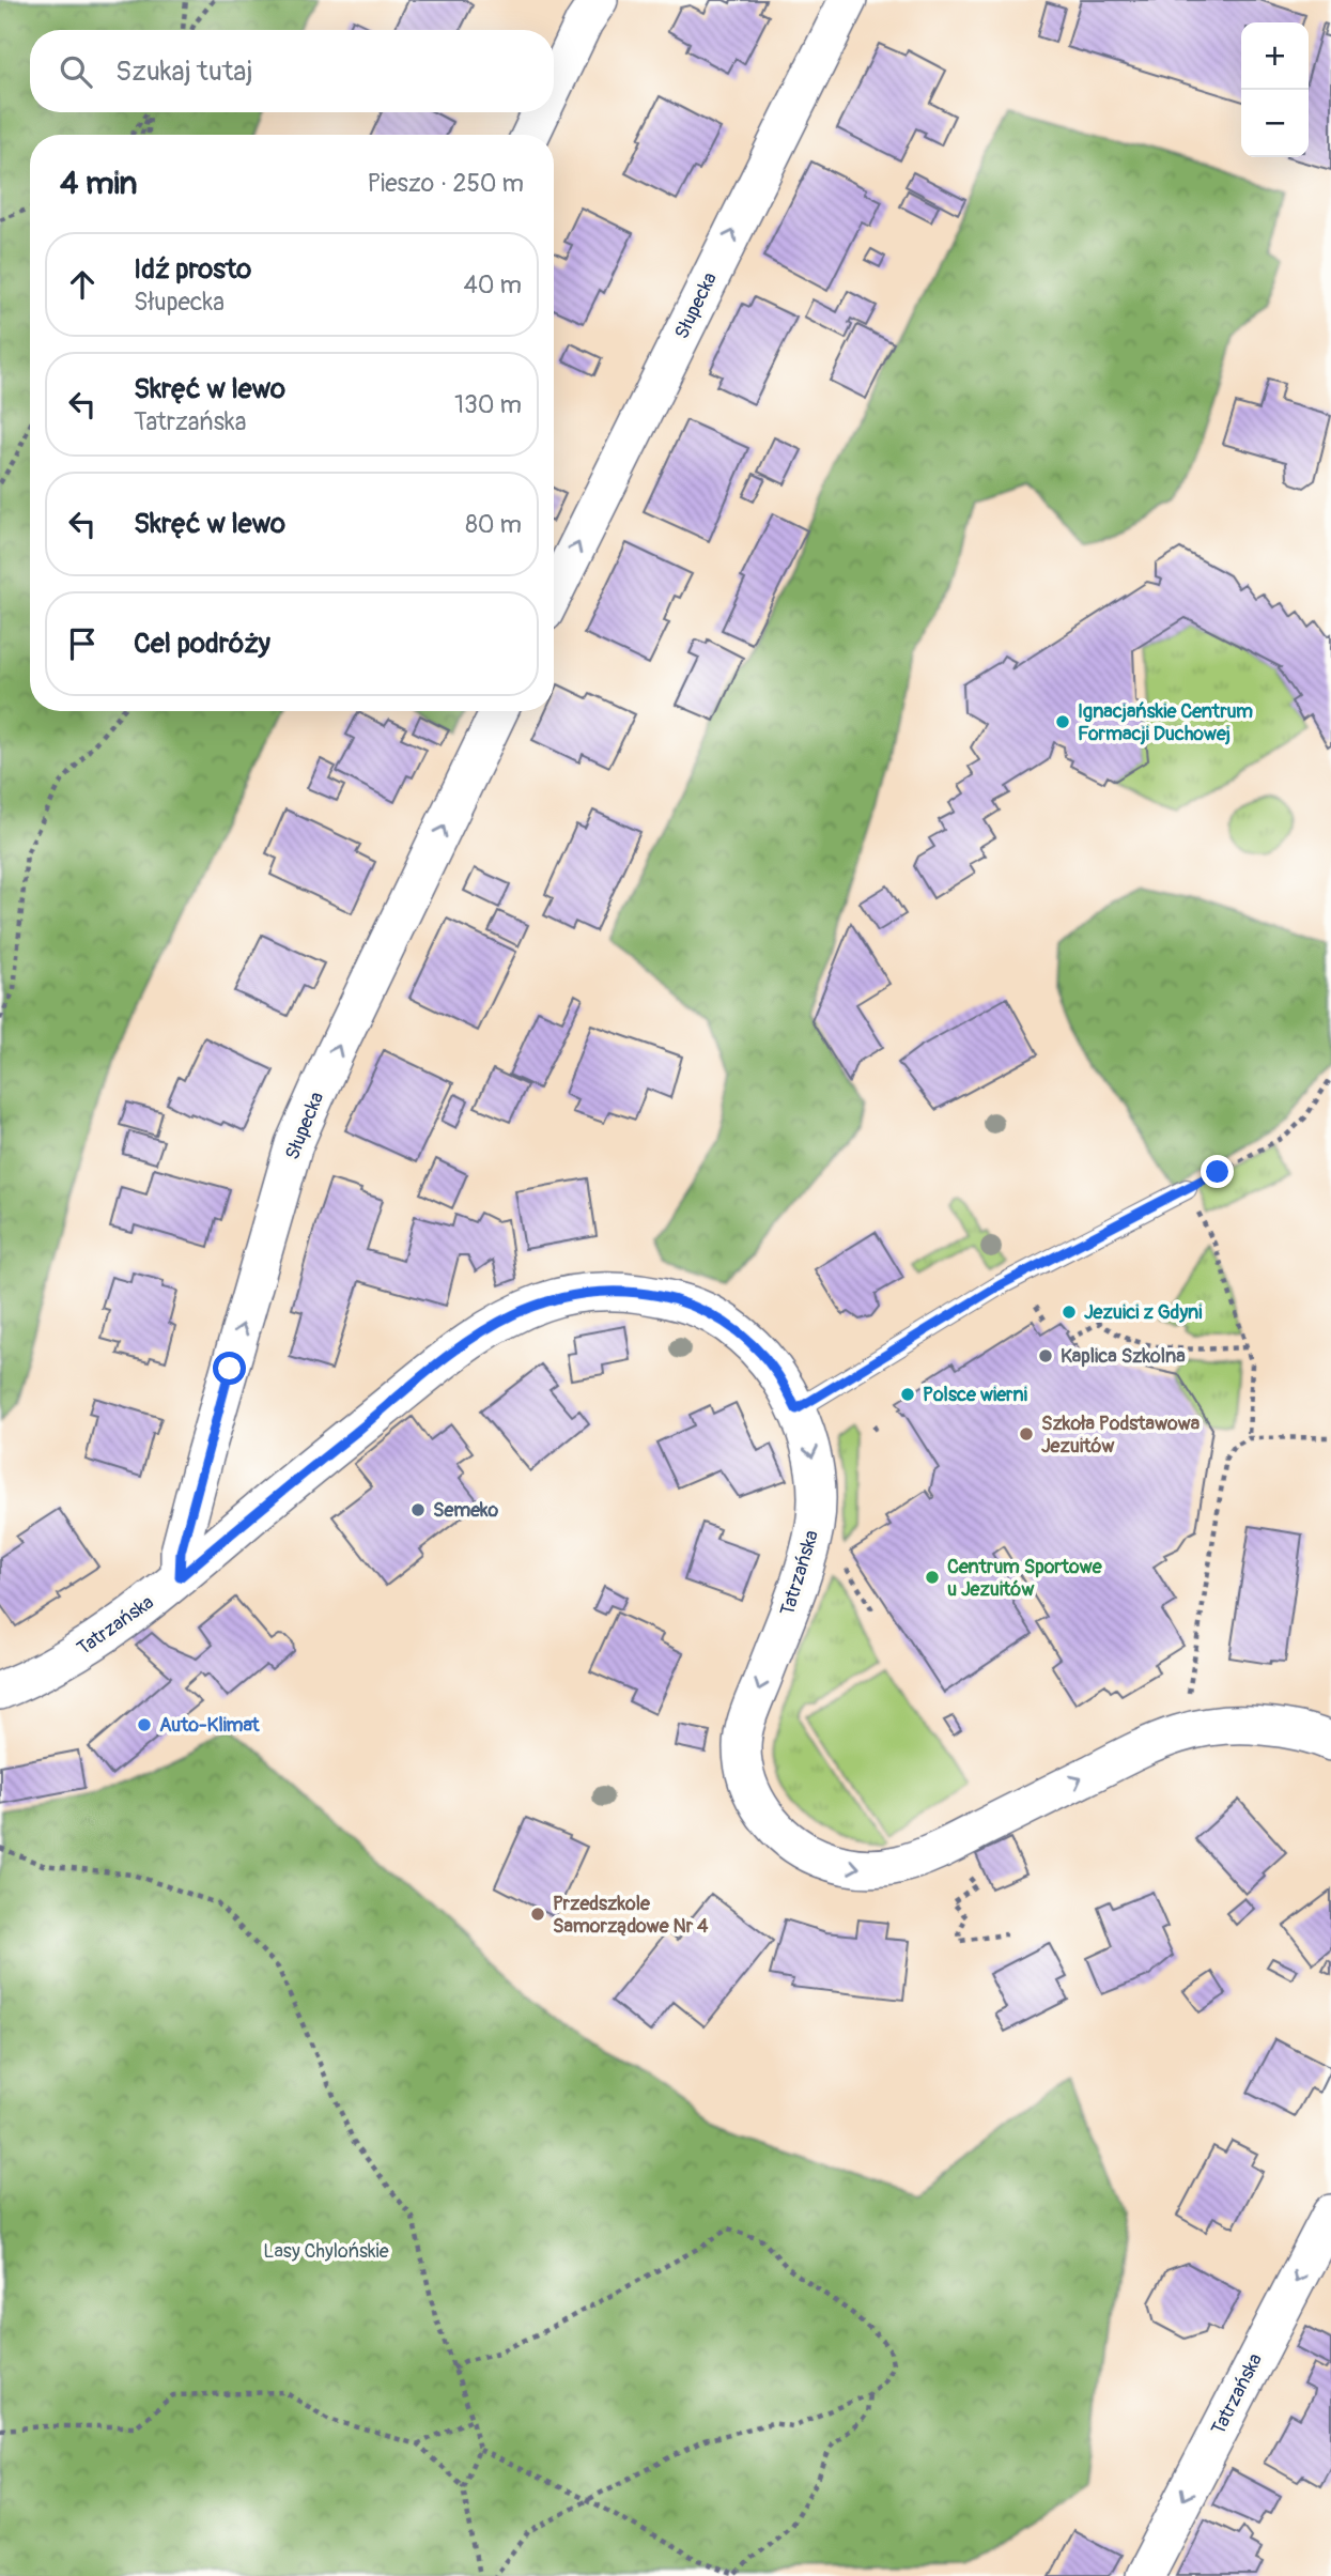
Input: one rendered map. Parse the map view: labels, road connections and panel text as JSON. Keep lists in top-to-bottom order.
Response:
{
  "streets": {
    "street": ["Słupecka", "Tatrzańska"]
  },
  "crossings": [
    ["Słupecka", "Tatrzańska"]
  ],
  "one_way": ["Słupecka"],
  "parks": ["Lasy Chylońskie"],
  "places": [
    "Ignacjańskie Centrum Formacji Duchowej",
    "Jezuici z Gdyni",
    "Kaplica Szkolna",
    "Polsce wierni",
    "Szkoła Podstawowa Jezuitów",
    "Semeko",
    "Centrum Sportowe u Jezuitów",
    "Auto-Klimat",
    "Przedszkole Samorządowe Nr 4"
  ],
  "page": {
    "map_buttons": ["+", "−"],
    "search": "Szukaj tutaj",
    "heading": ["4 min", "Pieszo · 250 m"],
    "list": [
      ["Idź prosto", "Słupecka", "40 m"],
      ["Skręć w lewo", "Tatrzańska", "130 m"],
      ["Skręć w lewo", "80 m"],
      "Cel podróży"
    ]
  }
}
